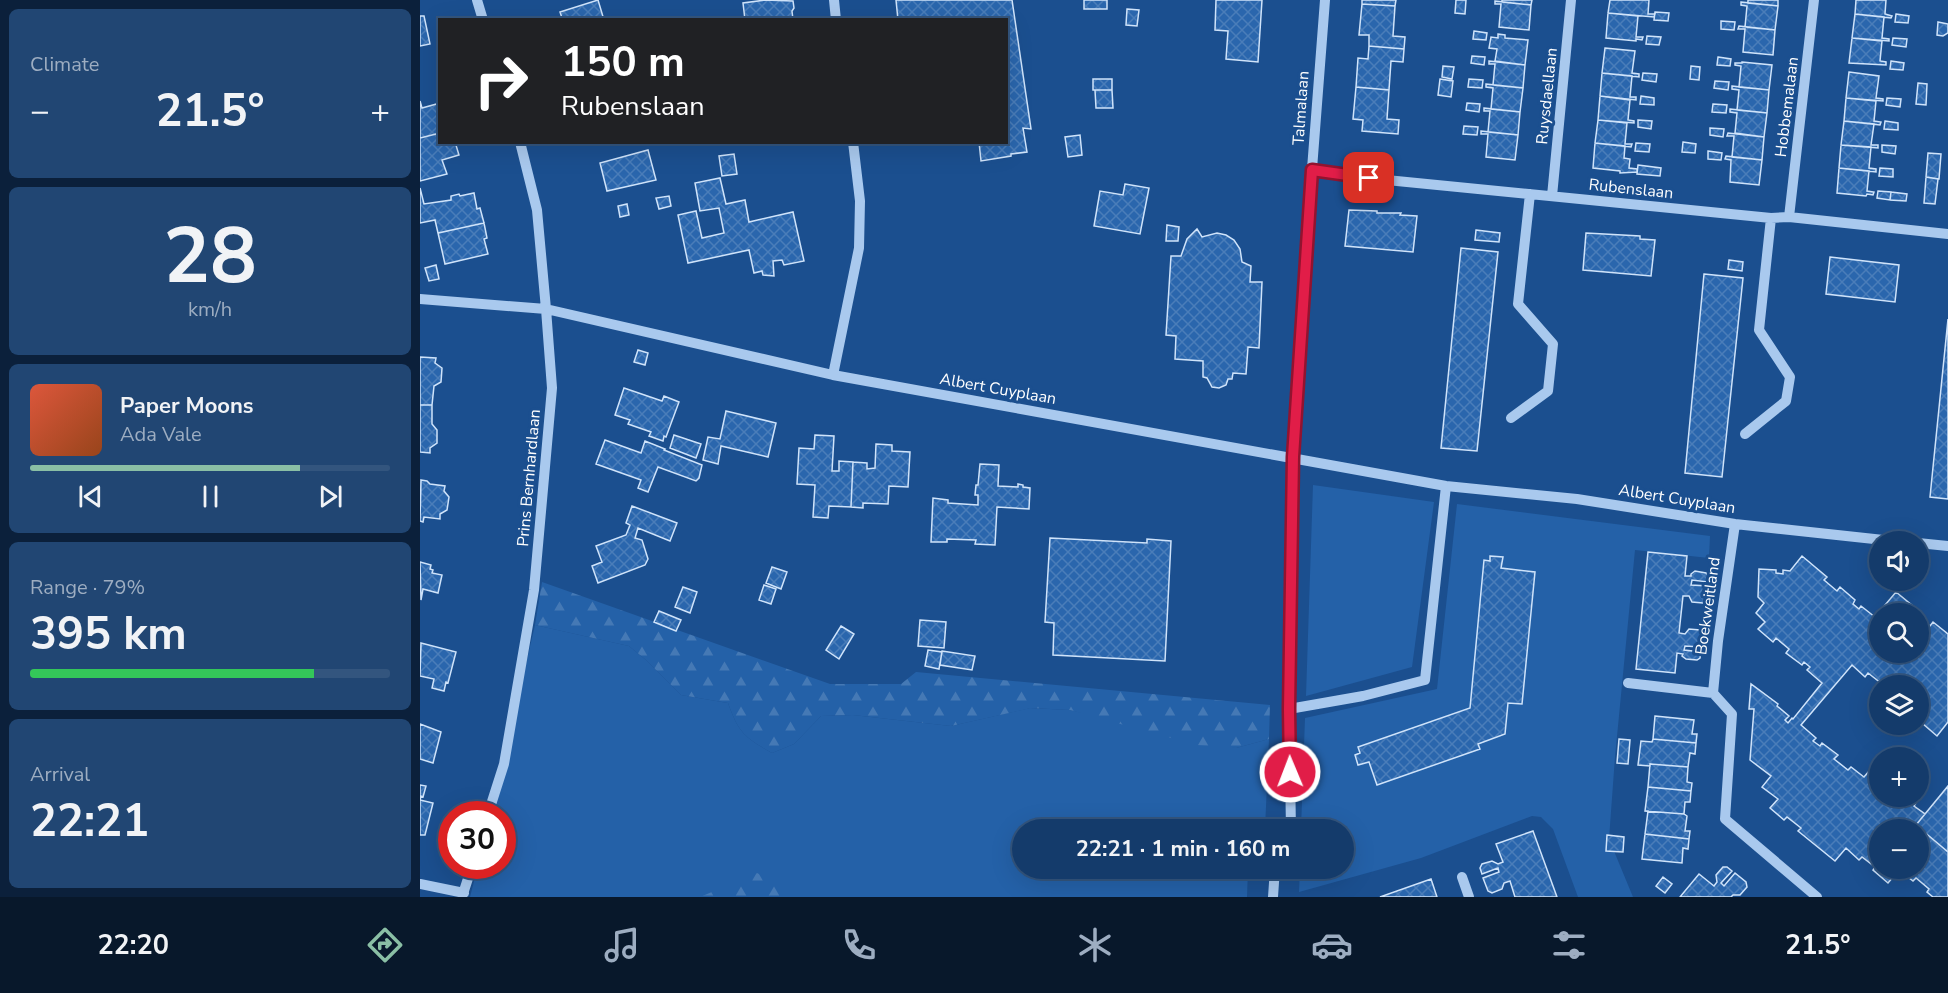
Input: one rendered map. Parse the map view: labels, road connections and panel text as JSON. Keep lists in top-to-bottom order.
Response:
{
  "streets": {
    "street": [
      "Ruysdaellaan",
      "Hobbemalaan",
      "Talmalaan",
      "Rubenslaan",
      "Albert Cuyplaan",
      "Prins Bernhardlaan",
      "Boekweitland"
    ]
  },
  "crossings": [
    ["Ruysdaellaan", "Rubenslaan"],
    ["Hobbemalaan", "Rubenslaan"],
    ["Talmalaan", "Rubenslaan"],
    ["Talmalaan", "Albert Cuyplaan"],
    ["Albert Cuyplaan", "Prins Bernhardlaan"],
    ["Albert Cuyplaan", "Boekweitland"]
  ],
  "page": {
    "tile": [
      "Climate",
      ["28", "km/h"],
      ["Range · 79%", "395 km"],
      ["Arrival", "22:21"]
    ],
    "turn": ["150 m", "Rubenslaan"],
    "heat": ["−", "21.5°", "+"],
    "song": ["Paper Moons", "Ada Vale"],
    "map_buttons": ["+", "−"],
    "limit": "30",
    "trip": "22:21 · 1 min · 160 m",
    "tabs": ["22:20", "21.5°"]
  }
}
